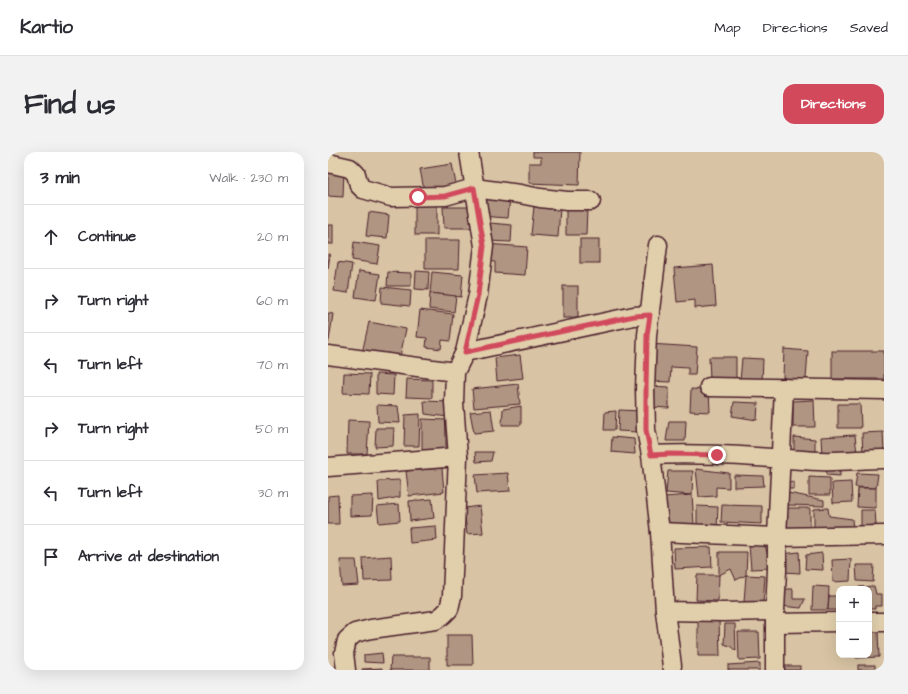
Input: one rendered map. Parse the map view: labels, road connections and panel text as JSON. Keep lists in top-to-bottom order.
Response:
{
  "page": {
    "header": "Kartio",
    "nav": ["Map", "Directions", "Saved"],
    "buttons": "Directions",
    "title": "Find us",
    "heading": ["3 min", "Walk · 230 m"],
    "list": [
      ["Continue", "20 m"],
      ["Turn right", "60 m"],
      ["Turn left", "70 m"],
      ["Turn right", "50 m"],
      ["Turn left", "30 m"],
      "Arrive at destination"
    ],
    "map_buttons": ["+", "−"]
  }
}
